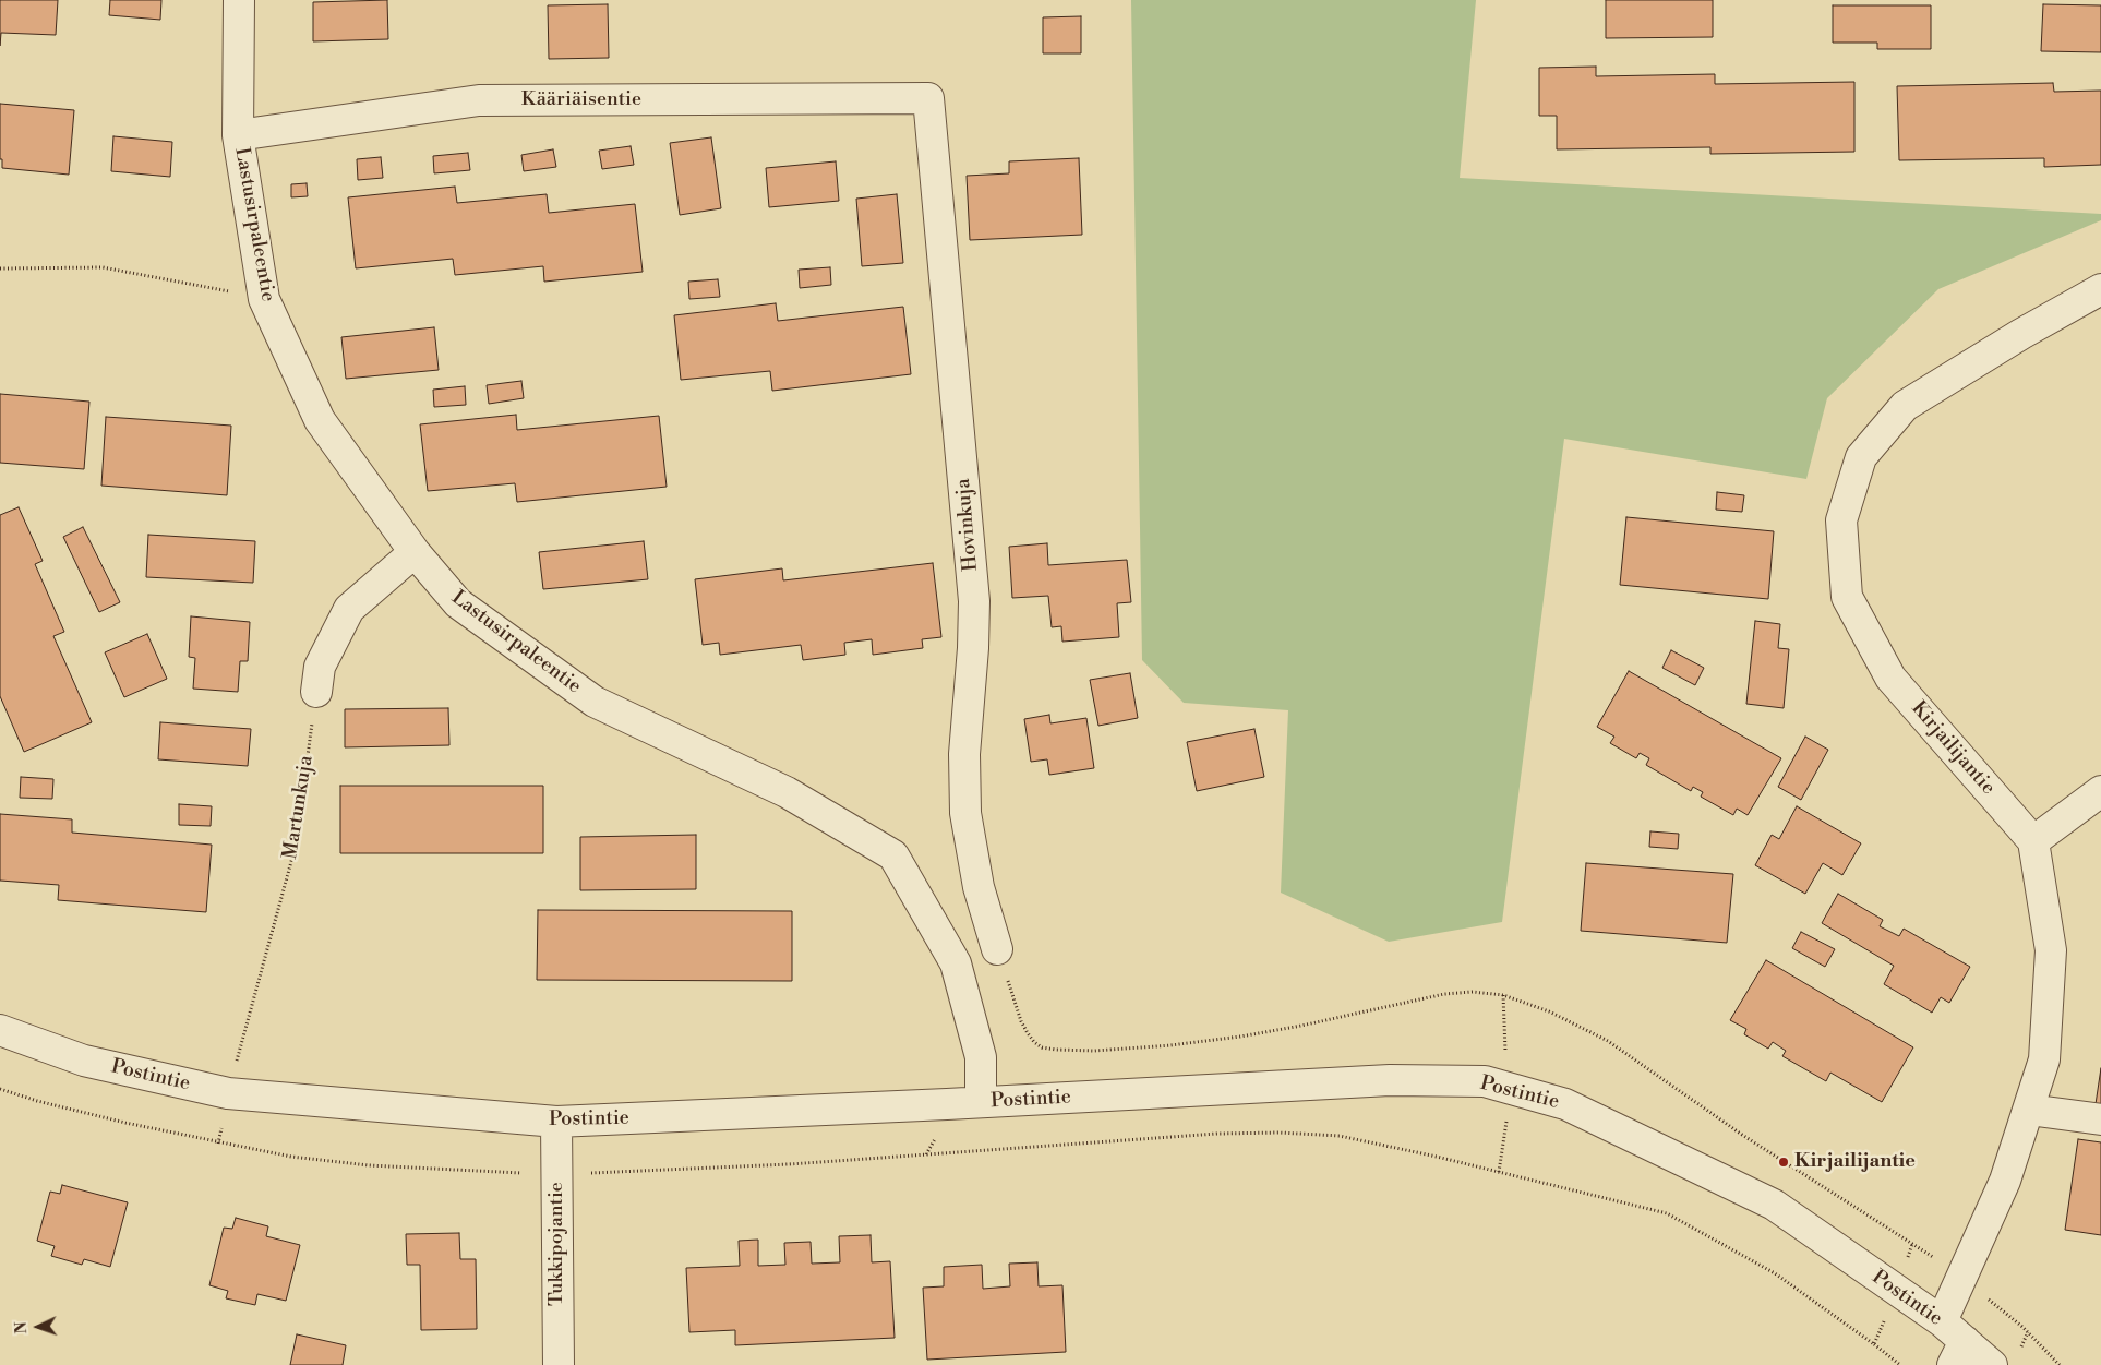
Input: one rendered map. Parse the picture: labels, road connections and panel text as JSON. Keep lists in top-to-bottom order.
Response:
{
  "streets": {
    "street": [
      "Kääriäisentie",
      "Lastusirpaleentie",
      "Hovinkuja",
      "Kirjailijantie",
      "Postintie",
      "Tukkipojantie"
    ],
    "path": ["Martunkuja"]
  },
  "crossings": [
    ["Kääriäisentie", "Lastusirpaleentie"],
    ["Kääriäisentie", "Hovinkuja"],
    ["Lastusirpaleentie", "Postintie"],
    ["Martunkuja", "Postintie"],
    ["Postintie", "Tukkipojantie"]
  ],
  "places": ["Kirjailijantie"],
  "north": "left"
}
